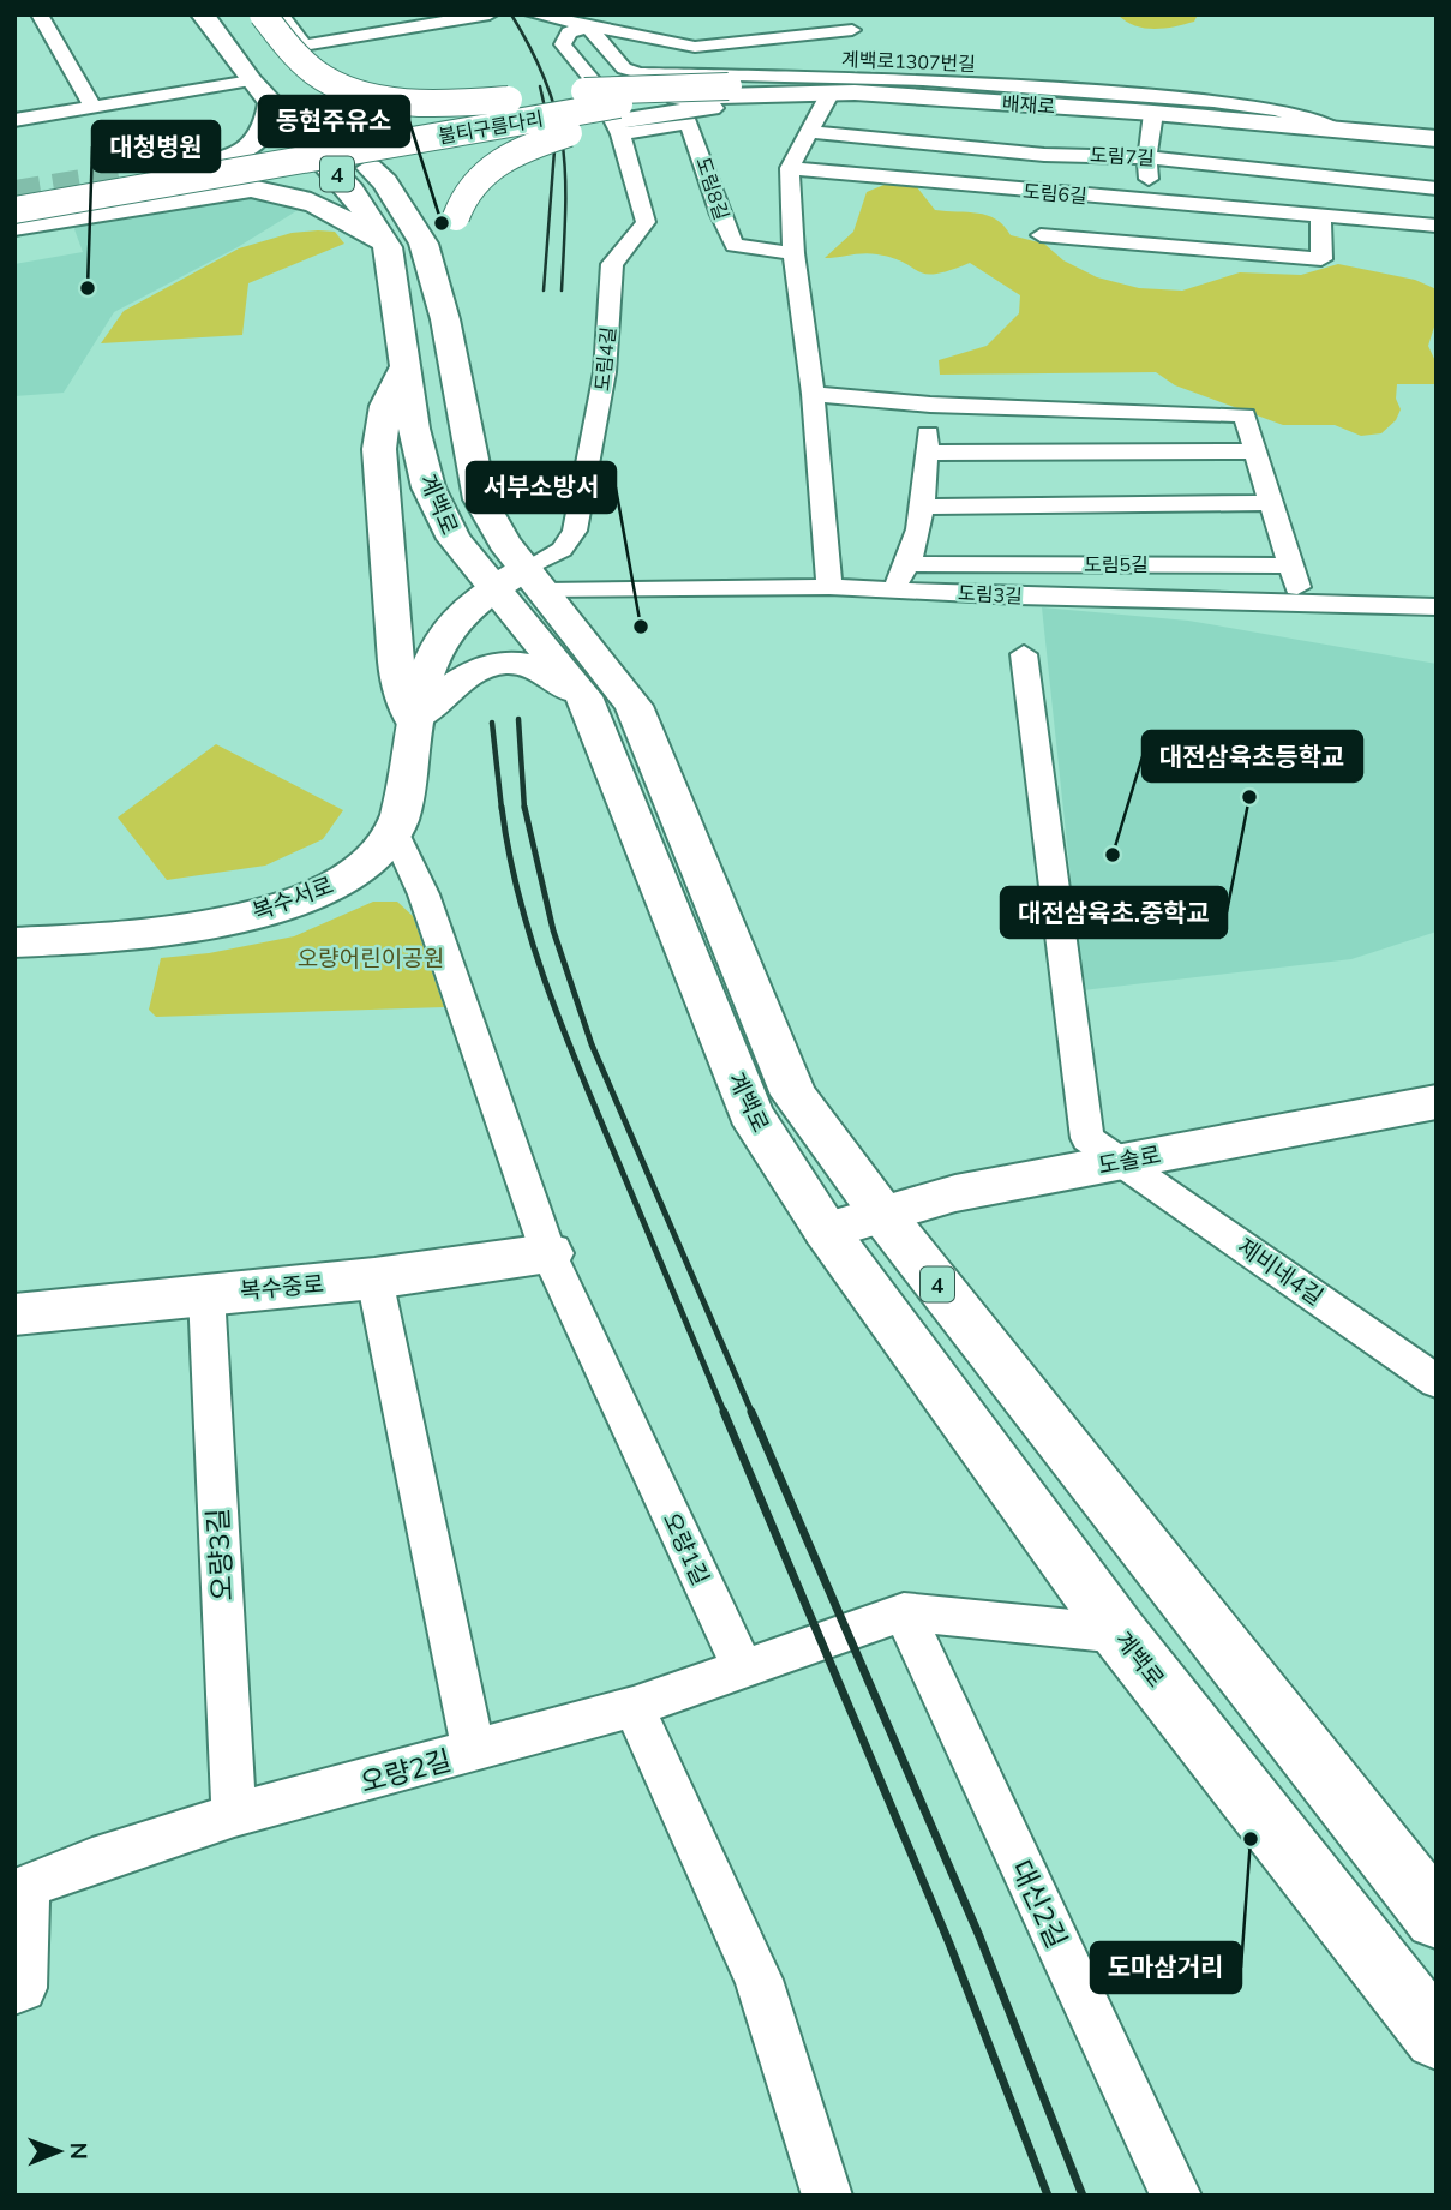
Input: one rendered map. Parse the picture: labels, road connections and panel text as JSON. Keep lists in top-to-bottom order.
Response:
{
  "streets": {
    "main road": [
      "배재로",
      "불티구름다리",
      "4",
      "계백로",
      "복수서로",
      "도솔로",
      "복수중로"
    ],
    "street": [
      "계백로1307번길",
      "도림7길",
      "도림8길",
      "도림6길",
      "도림4길",
      "도림5길",
      "도림3길",
      "제비네4길",
      "오량1길",
      "오량3길",
      "오량2길",
      "대신2길"
    ]
  },
  "crossings": [
    ["계백로1307번길", "배재로"],
    ["배재로", "불티구름다리"],
    ["배재로", "도림8길"],
    ["배재로", "도림4길"],
    ["불티구름다리", "도림8길"],
    ["불티구름다리", "도림4길"],
    ["도림8길", "도림4길"],
    ["도림4길", "계백로"],
    ["도림4길", "도림3길"],
    ["도림4길", "복수서로"],
    ["계백로", "도림3길"],
    ["계백로", "복수서로"],
    ["계백로", "도솔로"],
    ["도림3길", "복수서로"],
    ["복수서로", "오량1길"],
    ["도솔로", "제비네4길"],
    ["복수중로", "오량1길"],
    ["복수중로", "오량3길"],
    ["복수중로", "오량2길"],
    ["오량3길", "오량2길"]
  ],
  "parks": ["오량어린이공원"],
  "places": [
    "동현주유소",
    "대청병원",
    "서부소방서",
    "대전삼육초.중학교",
    "대전삼육초등학교",
    "도마삼거리"
  ],
  "north": "right"
}
